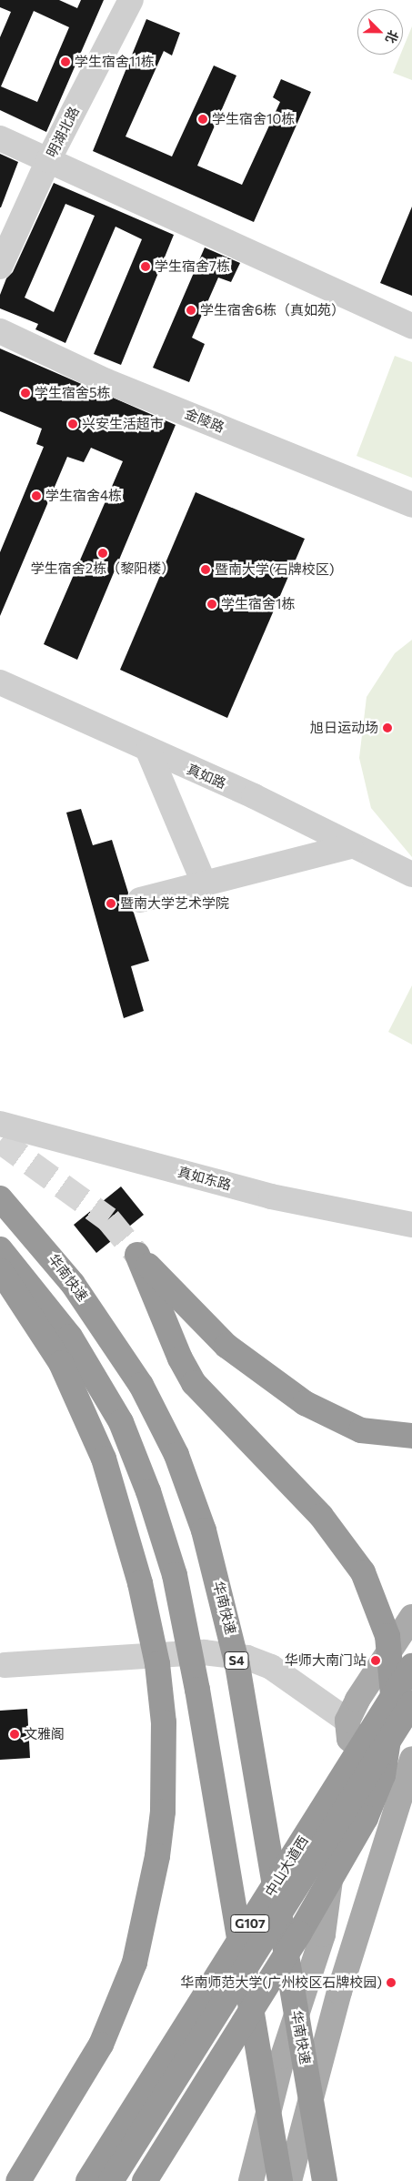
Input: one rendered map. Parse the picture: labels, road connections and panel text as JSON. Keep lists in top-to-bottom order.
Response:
{
  "streets": {
    "highway": [
      "华南快速",
      "S4",
      "中山大道西",
      "G107"
    ],
    "street": [
      "明湖北路",
      "金陵路",
      "真如路",
      "真如东路"
    ]
  },
  "places": [
    "学生宿舍11栋",
    "学生宿舍10栋",
    "学生宿舍7栋",
    "学生宿舍6栋（真如苑）",
    "学生宿舍5栋",
    "兴安生活超市",
    "学生宿舍4栋",
    "学生宿舍2栋（黎阳楼）",
    "暨南大学(石牌校区)",
    "学生宿舍1栋",
    "旭日运动场",
    "暨南大学艺术学院",
    "华师大南门站",
    "文雅阁",
    "华南师范大学(广州校区石牌校园)"
  ],
  "north": "bottom right"
}
